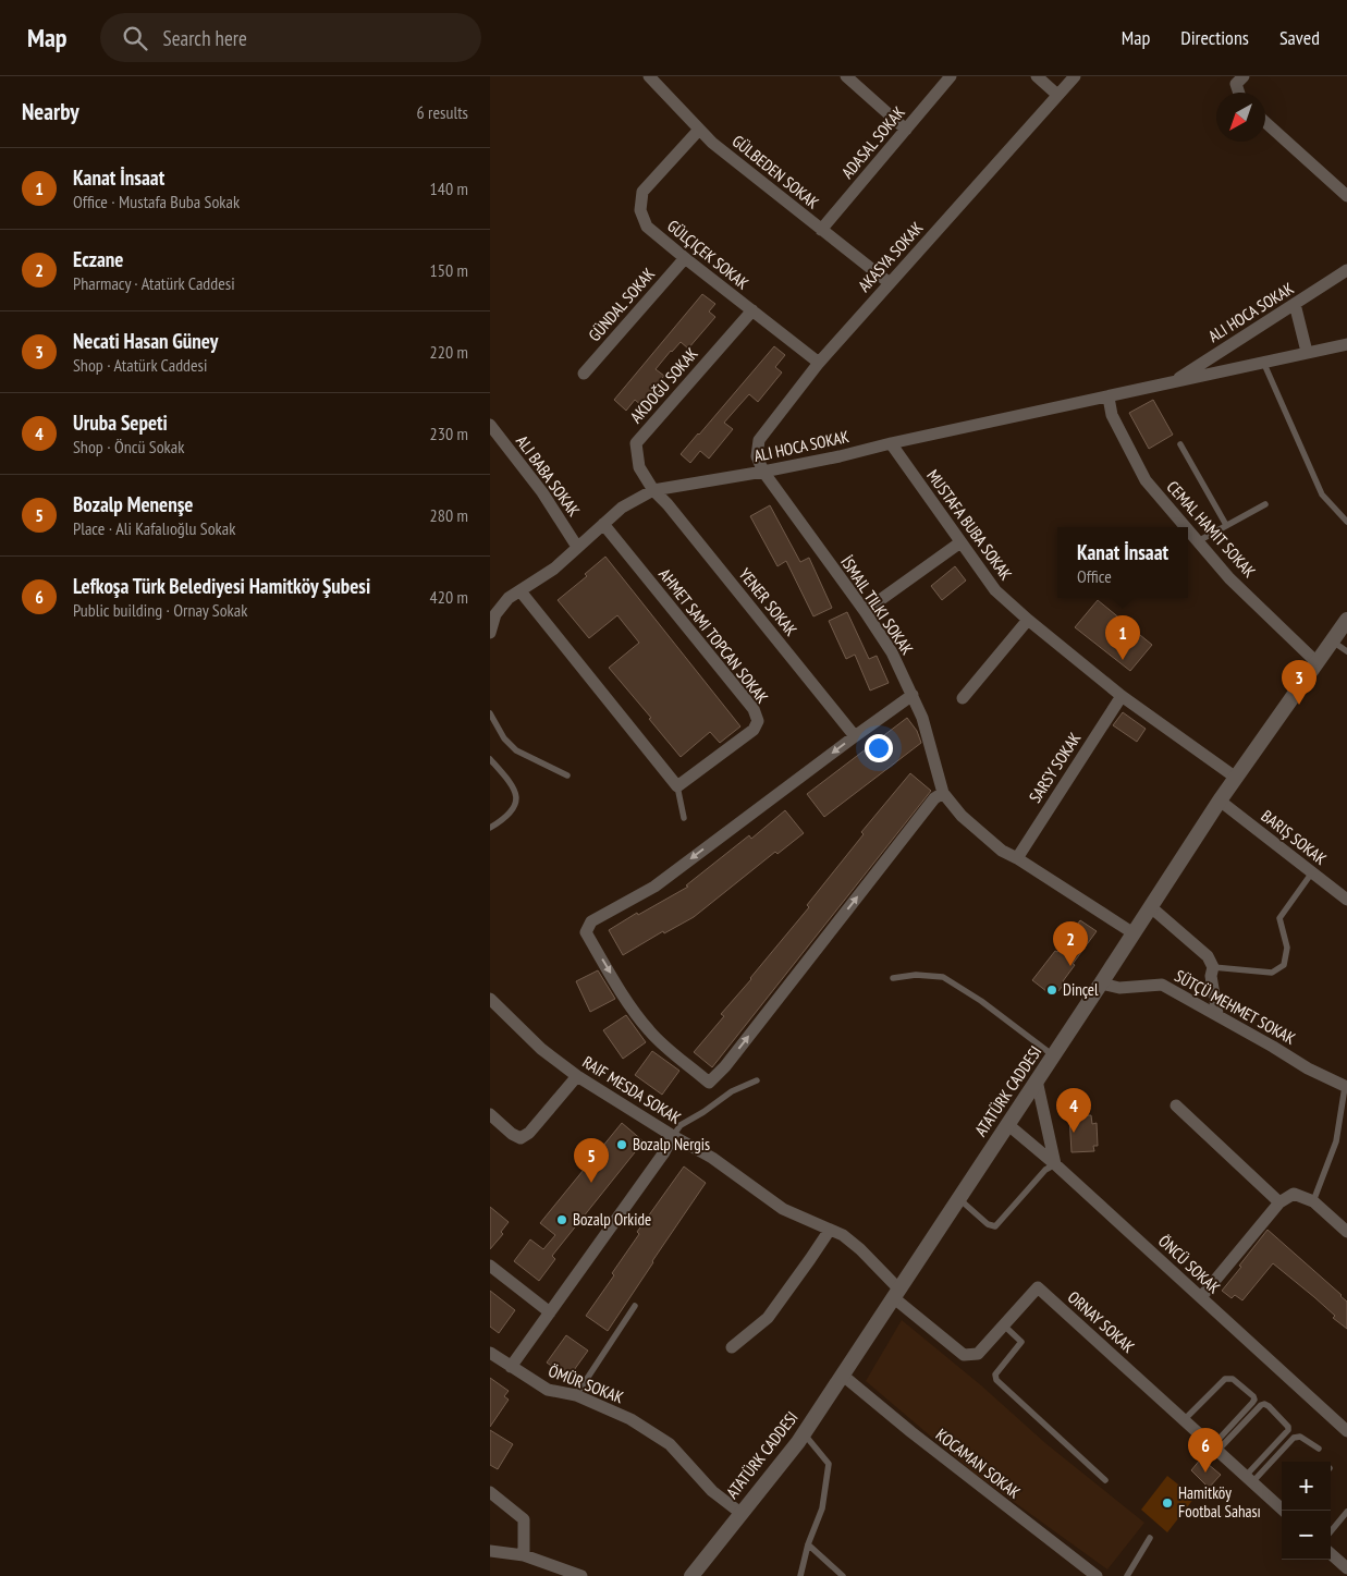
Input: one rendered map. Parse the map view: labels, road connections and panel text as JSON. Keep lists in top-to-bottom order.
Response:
{
  "streets": {
    "street": [
      "ADASAL SOKAK",
      "GÜLBEDEN SOKAK",
      "GÜLÇIÇEK SOKAK",
      "AKASYA SOKAK",
      "GÜNDAL SOKAK",
      "ALI HOCA SOKAK",
      "AKDOĞU SOKAK",
      "ALI BABA SOKAK",
      "MUSTAFA BUBA SOKAK",
      "CEMAL HAMIT SOKAK",
      "YENER SOKAK",
      "İSMAIL TILKI SOKAK",
      "AHMET SAMI TOPCAN SOKAK",
      "SARSY SOKAK",
      "SÜTÇÜ MEHMET SOKAK",
      "RAIF MESDA SOKAK",
      "ATATÜRK CADDESI",
      "ÖNCÜ SOKAK",
      "ORNAY SOKAK",
      "ÖMÜR SOKAK",
      "KOCAMAN SOKAK"
    ]
  },
  "crossings": [
    ["ADASAL SOKAK", "GÜLBEDEN SOKAK"],
    ["GÜLBEDEN SOKAK", "GÜLÇIÇEK SOKAK"],
    ["GÜLBEDEN SOKAK", "AKASYA SOKAK"],
    ["GÜLÇIÇEK SOKAK", "AKASYA SOKAK"],
    ["GÜLÇIÇEK SOKAK", "GÜNDAL SOKAK"],
    ["GÜLÇIÇEK SOKAK", "AKDOĞU SOKAK"],
    ["AKASYA SOKAK", "ALI HOCA SOKAK"],
    ["AKASYA SOKAK", "İSMAIL TILKI SOKAK"],
    ["ALI HOCA SOKAK", "AKDOĞU SOKAK"],
    ["ALI HOCA SOKAK", "ALI BABA SOKAK"],
    ["ALI HOCA SOKAK", "MUSTAFA BUBA SOKAK"],
    ["ALI HOCA SOKAK", "CEMAL HAMIT SOKAK"],
    ["ALI HOCA SOKAK", "YENER SOKAK"],
    ["ALI HOCA SOKAK", "İSMAIL TILKI SOKAK"],
    ["ALI HOCA SOKAK", "AHMET SAMI TOPCAN SOKAK"],
    ["AKDOĞU SOKAK", "YENER SOKAK"],
    ["MUSTAFA BUBA SOKAK", "SARSY SOKAK"],
    ["MUSTAFA BUBA SOKAK", "ATATÜRK CADDESI"],
    ["CEMAL HAMIT SOKAK", "ATATÜRK CADDESI"],
    ["İSMAIL TILKI SOKAK", "SARSY SOKAK"],
    ["İSMAIL TILKI SOKAK", "ATATÜRK CADDESI"],
    ["SÜTÇÜ MEHMET SOKAK", "ATATÜRK CADDESI"],
    ["RAIF MESDA SOKAK", "ATATÜRK CADDESI"],
    ["RAIF MESDA SOKAK", "ORNAY SOKAK"],
    ["ATATÜRK CADDESI", "ÖNCÜ SOKAK"],
    ["ATATÜRK CADDESI", "ORNAY SOKAK"],
    ["ATATÜRK CADDESI", "ÖMÜR SOKAK"],
    ["ATATÜRK CADDESI", "KOCAMAN SOKAK"]
  ],
  "places": [
    "Dinçel",
    "Bozalp Nergis",
    "Bozalp Orkide",
    "Hamitköy Footbal Sahası"
  ],
  "north": "bottom left",
  "page": {
    "header": "Map",
    "search": "Search here",
    "nav": ["Map", "Directions", "Saved"],
    "heading": ["Nearby", "6 results"],
    "list": [
      {
        "mark": "1",
        "name": "Kanat İnsaat",
        "note": "Office · Mustafa Buba Sokak",
        "value": "140 m"
      },
      {
        "mark": "2",
        "name": "Eczane",
        "note": "Pharmacy · Atatürk Caddesi",
        "value": "150 m"
      },
      {
        "mark": "3",
        "name": "Necati Hasan Güney",
        "note": "Shop · Atatürk Caddesi",
        "value": "220 m"
      },
      {
        "mark": "4",
        "name": "Uruba Sepeti",
        "note": "Shop · Öncü Sokak",
        "value": "230 m"
      },
      {
        "mark": "5",
        "name": "Bozalp Menenşe",
        "note": "Place · Ali Kafalıoğlu Sokak",
        "value": "280 m"
      },
      {
        "mark": "6",
        "name": "Lefkoşa Türk Belediyesi Hamitköy Şubesi",
        "note": "Public building · Ornay Sokak",
        "value": "420 m"
      }
    ],
    "popup": ["Kanat İnsaat", "Office"],
    "pins": [
      "1",
      "3",
      "2",
      "4",
      "5",
      "6"
    ],
    "map_buttons": ["+", "−"]
  }
}
